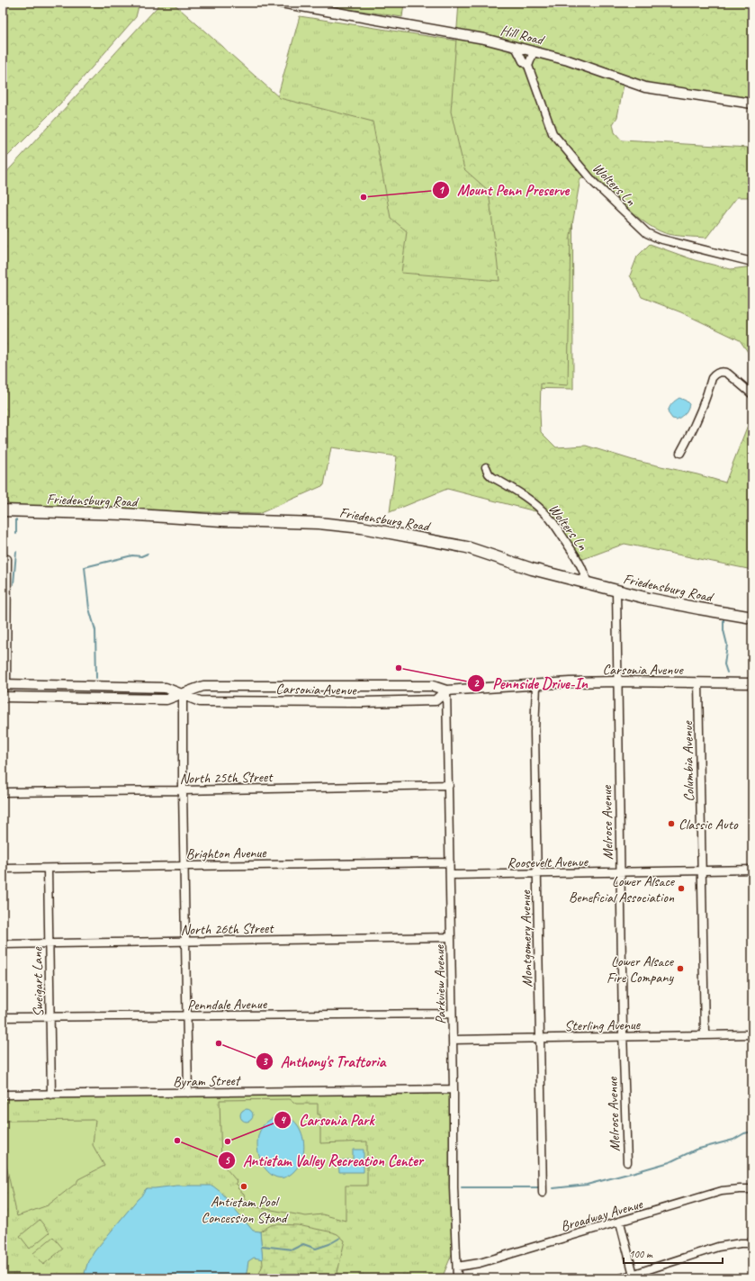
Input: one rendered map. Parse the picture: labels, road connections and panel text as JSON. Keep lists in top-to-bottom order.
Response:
{
  "streets": {
    "main road": ["Friedensburg Road"],
    "street": [
      "Hill Road",
      "Wolters Ln",
      "Carsonia Avenue",
      "Columbia Avenue",
      "North 25th Street",
      "Melrose Avenue",
      "Brighton Avenue",
      "Roosevelt Avenue",
      "North 26th Street",
      "Montgomery Avenue",
      "Sweigart Lane",
      "Parkview Avenue",
      "Penndale Avenue",
      "Sterling Avenue",
      "Byram Street",
      "Broadway Avenue"
    ]
  },
  "crossings": [
    ["Hill Road", "Wolters Ln"],
    ["Wolters Ln", "Friedensburg Road"],
    ["Friedensburg Road", "Melrose Avenue"],
    ["Carsonia Avenue", "Columbia Avenue"],
    ["Carsonia Avenue", "Melrose Avenue"],
    ["Carsonia Avenue", "Montgomery Avenue"],
    ["Carsonia Avenue", "Parkview Avenue"],
    ["Columbia Avenue", "Roosevelt Avenue"],
    ["Columbia Avenue", "Sterling Avenue"],
    ["North 25th Street", "Parkview Avenue"],
    ["Melrose Avenue", "Roosevelt Avenue"],
    ["Melrose Avenue", "Sterling Avenue"],
    ["Brighton Avenue", "Sweigart Lane"],
    ["Brighton Avenue", "Parkview Avenue"],
    ["Roosevelt Avenue", "Montgomery Avenue"],
    ["Roosevelt Avenue", "Parkview Avenue"],
    ["North 26th Street", "Sweigart Lane"],
    ["North 26th Street", "Parkview Avenue"],
    ["Montgomery Avenue", "Sterling Avenue"],
    ["Sweigart Lane", "Penndale Avenue"],
    ["Sweigart Lane", "Byram Street"],
    ["Parkview Avenue", "Penndale Avenue"],
    ["Parkview Avenue", "Sterling Avenue"],
    ["Parkview Avenue", "Byram Street"],
    ["Parkview Avenue", "Broadway Avenue"]
  ],
  "places": [
    "Mount Penn Preserve",
    "Pennside Drive-In",
    "Classic Auto",
    "Lower Alsace Beneficial Association",
    "Lower Alsace Fire Company",
    "Anthony's Trattoria",
    "Antietam Valley Recreation Center",
    "Carsonia Park",
    "Antietam Pool Concession Stand"
  ],
  "scale_bar": "100 m"
}
